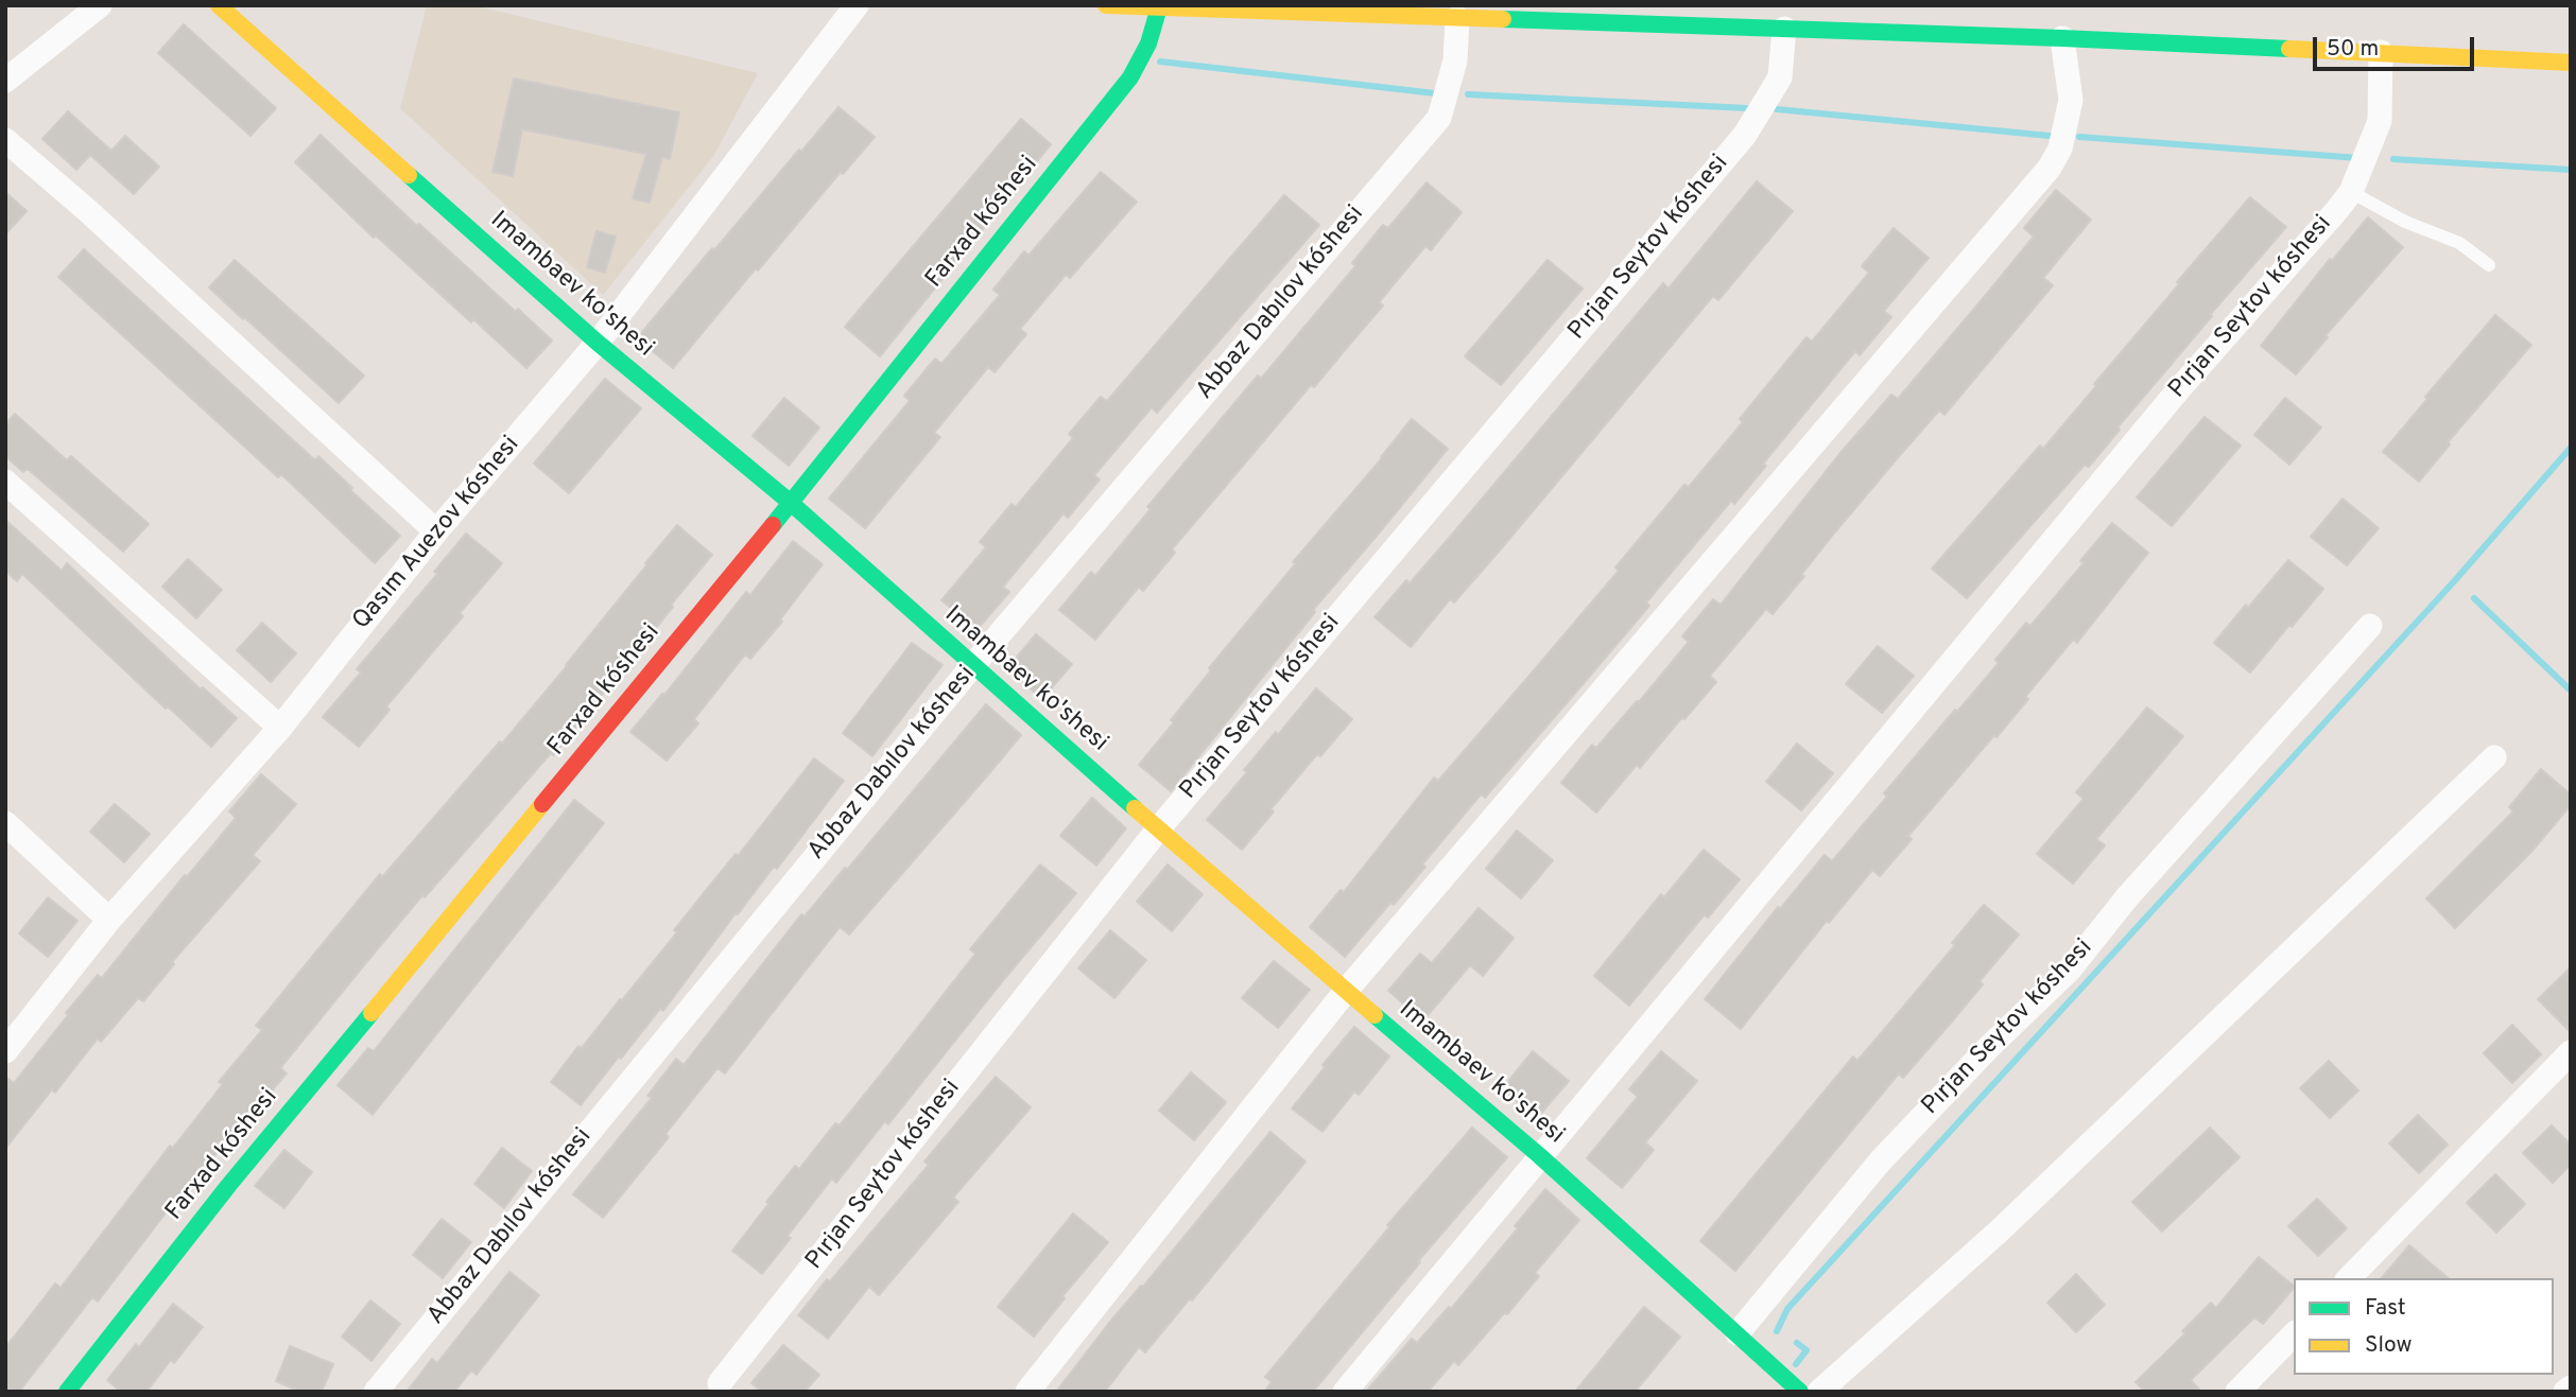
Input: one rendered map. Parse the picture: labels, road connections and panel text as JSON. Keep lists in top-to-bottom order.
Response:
{
  "streets": {
    "street": [
      "Farxad kóshesi",
      "Pırjan Seytov kóshesi",
      "Imambaev ko'shesi",
      "Abbaz Dabılov kóshesi",
      "Qasım Auezov kóshesi"
    ]
  },
  "crossings": [
    ["Farxad kóshesi", "Imambaev ko'shesi"],
    ["Pırjan Seytov kóshesi", "Imambaev ko'shesi"],
    ["Imambaev ko'shesi", "Abbaz Dabılov kóshesi"],
    ["Imambaev ko'shesi", "Qasım Auezov kóshesi"]
  ],
  "legend": ["Fast", "Slow"],
  "scale_bar": "50 m"
}
